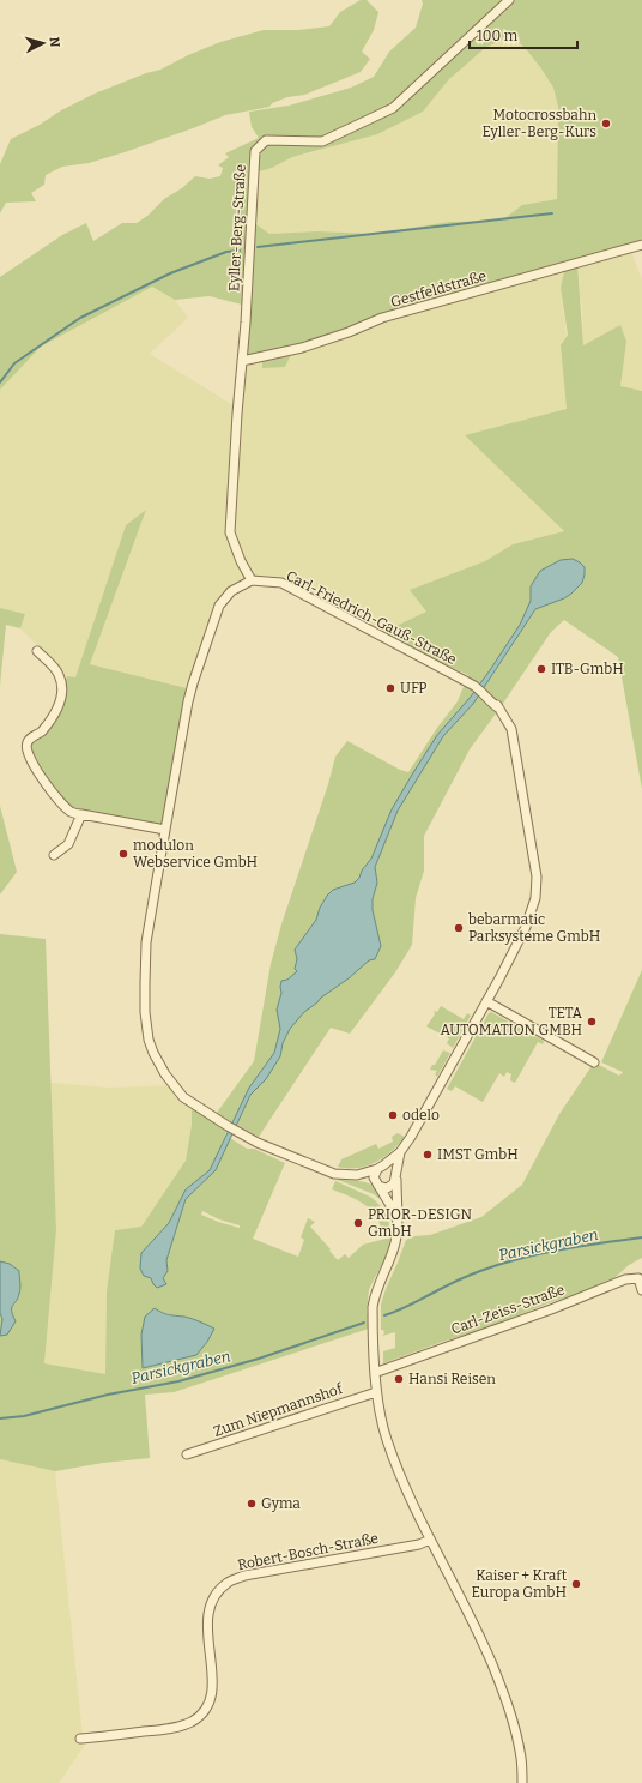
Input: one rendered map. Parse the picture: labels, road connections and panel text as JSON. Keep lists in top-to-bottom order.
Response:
{
  "streets": {
    "street": [
      "Eyller-Berg-Straße",
      "Gestfeldstraße",
      "Carl-Friedrich-Gauß-Straße",
      "Carl-Zeiss-Straße",
      "Zum Niepmannshof",
      "Robert-Bosch-Straße"
    ]
  },
  "crossings": [
    ["Eyller-Berg-Straße", "Gestfeldstraße"],
    ["Eyller-Berg-Straße", "Carl-Friedrich-Gauß-Straße"],
    ["Carl-Friedrich-Gauß-Straße", "Carl-Zeiss-Straße"],
    ["Carl-Friedrich-Gauß-Straße", "Zum Niepmannshof"],
    ["Carl-Friedrich-Gauß-Straße", "Robert-Bosch-Straße"]
  ],
  "water": ["Parsickgraben"],
  "places": [
    "Motocrossbahn Eyller-Berg-Kurs",
    "ITB-GmbH",
    "UFP",
    "modulon Webservice GmbH",
    "bebarmatic Parksysteme GmbH",
    "TETA AUTOMATION GMBH",
    "odelo",
    "IMST GmbH",
    "PRIOR-DESIGN GmbH",
    "Hansi Reisen",
    "Gyma",
    "Kaiser + Kraft Europa GmbH"
  ],
  "scale_bar": "100 m",
  "north": "right"
}
